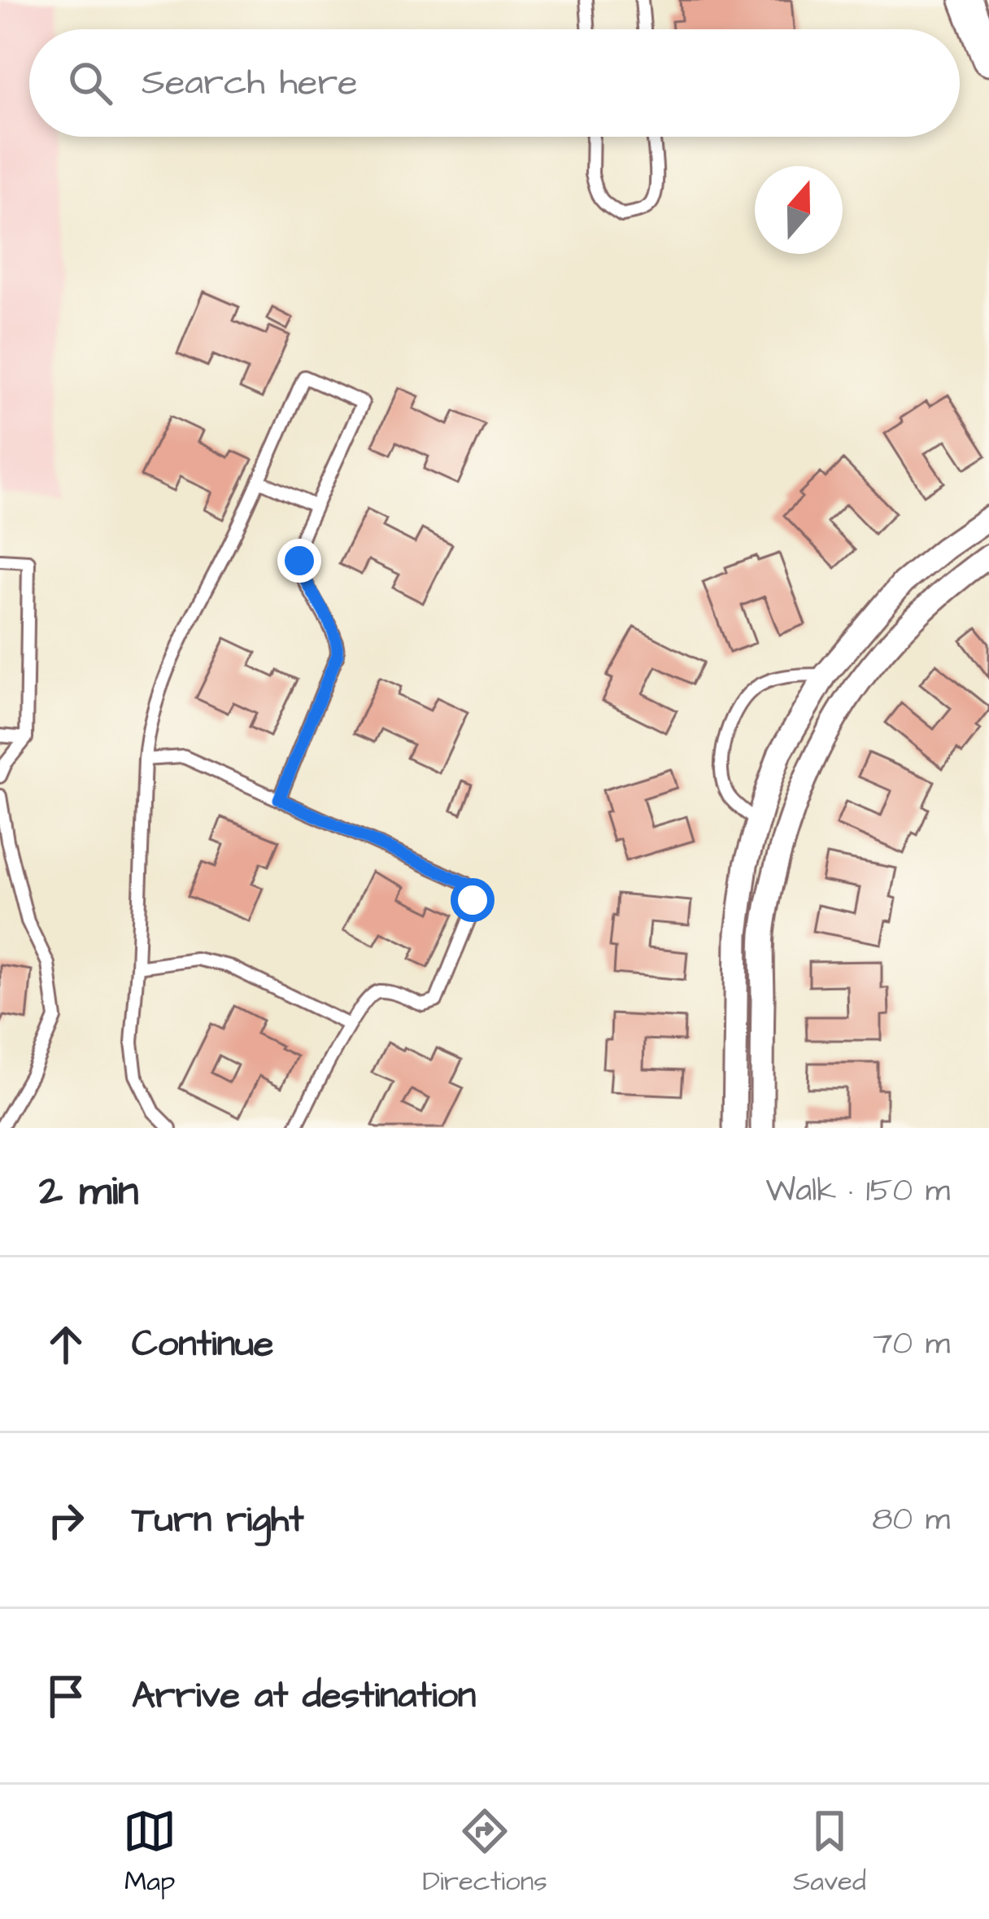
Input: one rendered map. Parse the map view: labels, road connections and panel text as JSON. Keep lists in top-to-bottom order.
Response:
{
  "north": "top",
  "page": {
    "search": "Search here",
    "heading": ["2 min", "Walk · 150 m"],
    "list": [
      ["Continue", "70 m"],
      ["Turn right", "80 m"],
      "Arrive at destination"
    ],
    "nav": ["Map", "Directions", "Saved"]
  }
}
